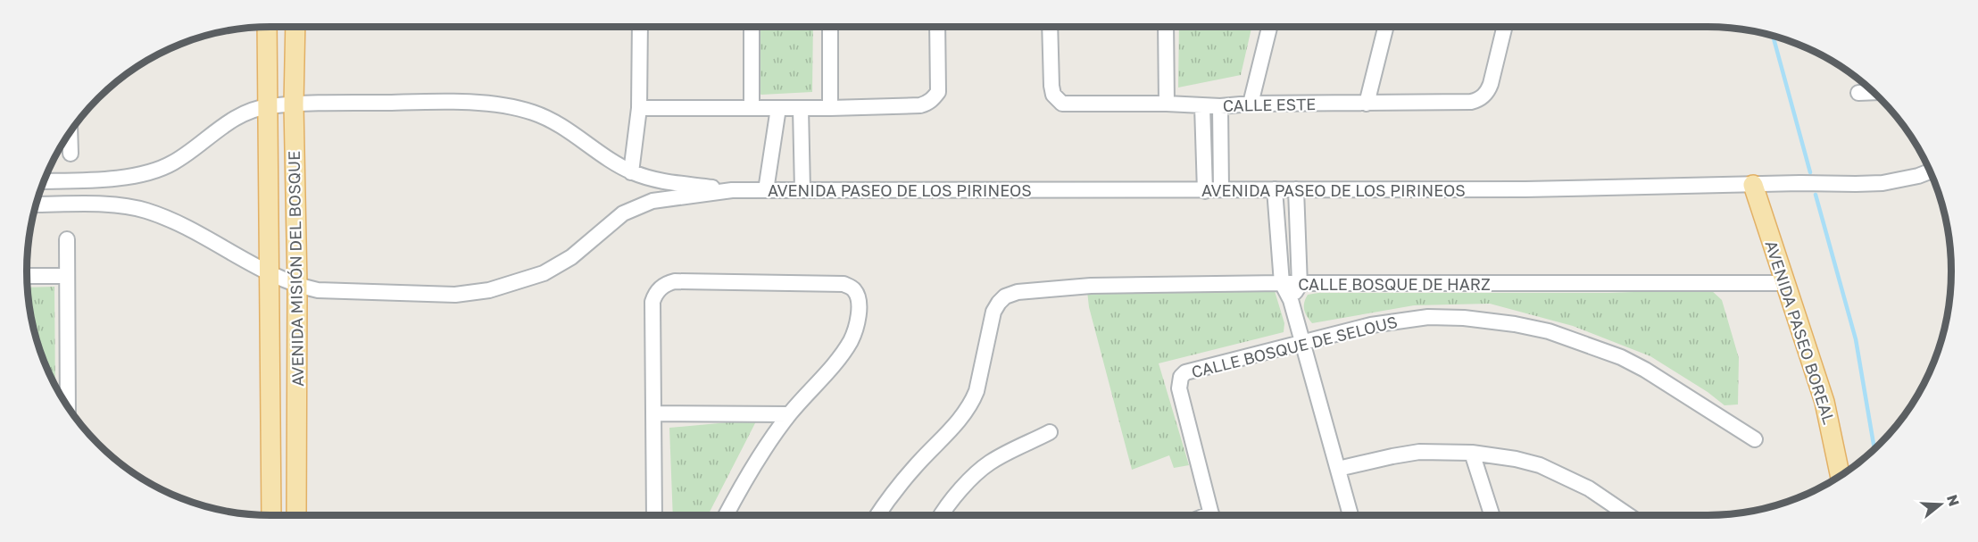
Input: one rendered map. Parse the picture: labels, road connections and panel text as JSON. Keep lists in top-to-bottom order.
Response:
{
  "streets": {
    "main road": ["AVENIDA MISIÓN DEL BOSQUE", "AVENIDA PASEO BOREAL"],
    "street": [
      "CALLE ESTE",
      "AVENIDA PASEO DE LOS PIRINEOS",
      "CALLE BOSQUE DE HARZ",
      "CALLE BOSQUE DE SELOUS"
    ]
  },
  "crossings": [
    ["AVENIDA PASEO DE LOS PIRINEOS", "AVENIDA PASEO BOREAL"],
    ["CALLE BOSQUE DE HARZ", "AVENIDA PASEO BOREAL"]
  ],
  "north": "right"
}
